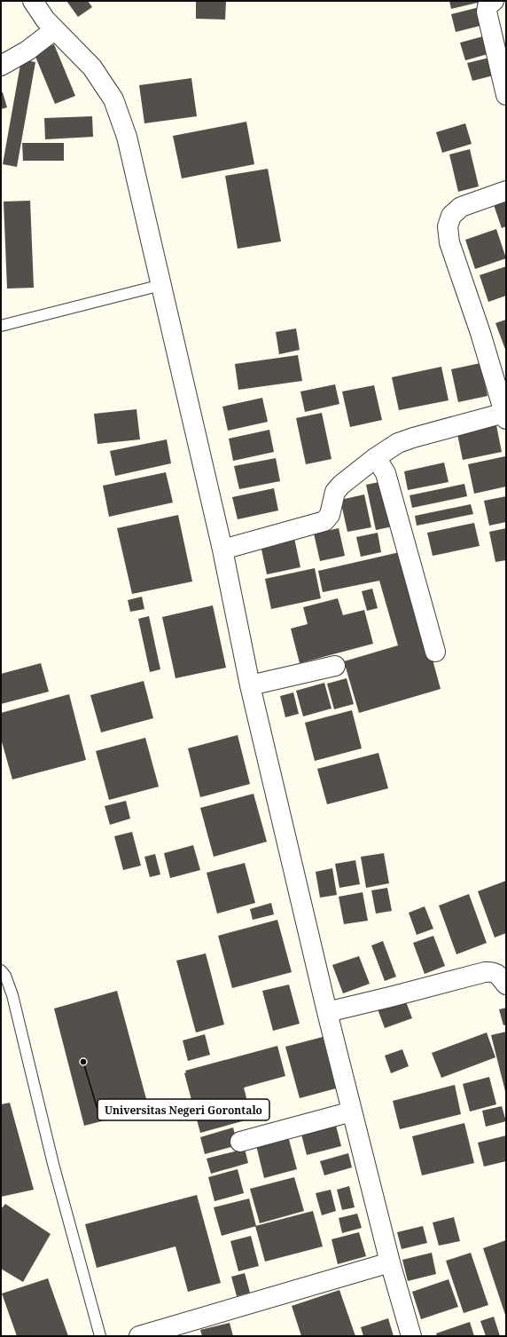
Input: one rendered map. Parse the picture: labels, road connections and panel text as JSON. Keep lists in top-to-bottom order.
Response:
{
  "places": ["Universitas Negeri Gorontalo"]
}
